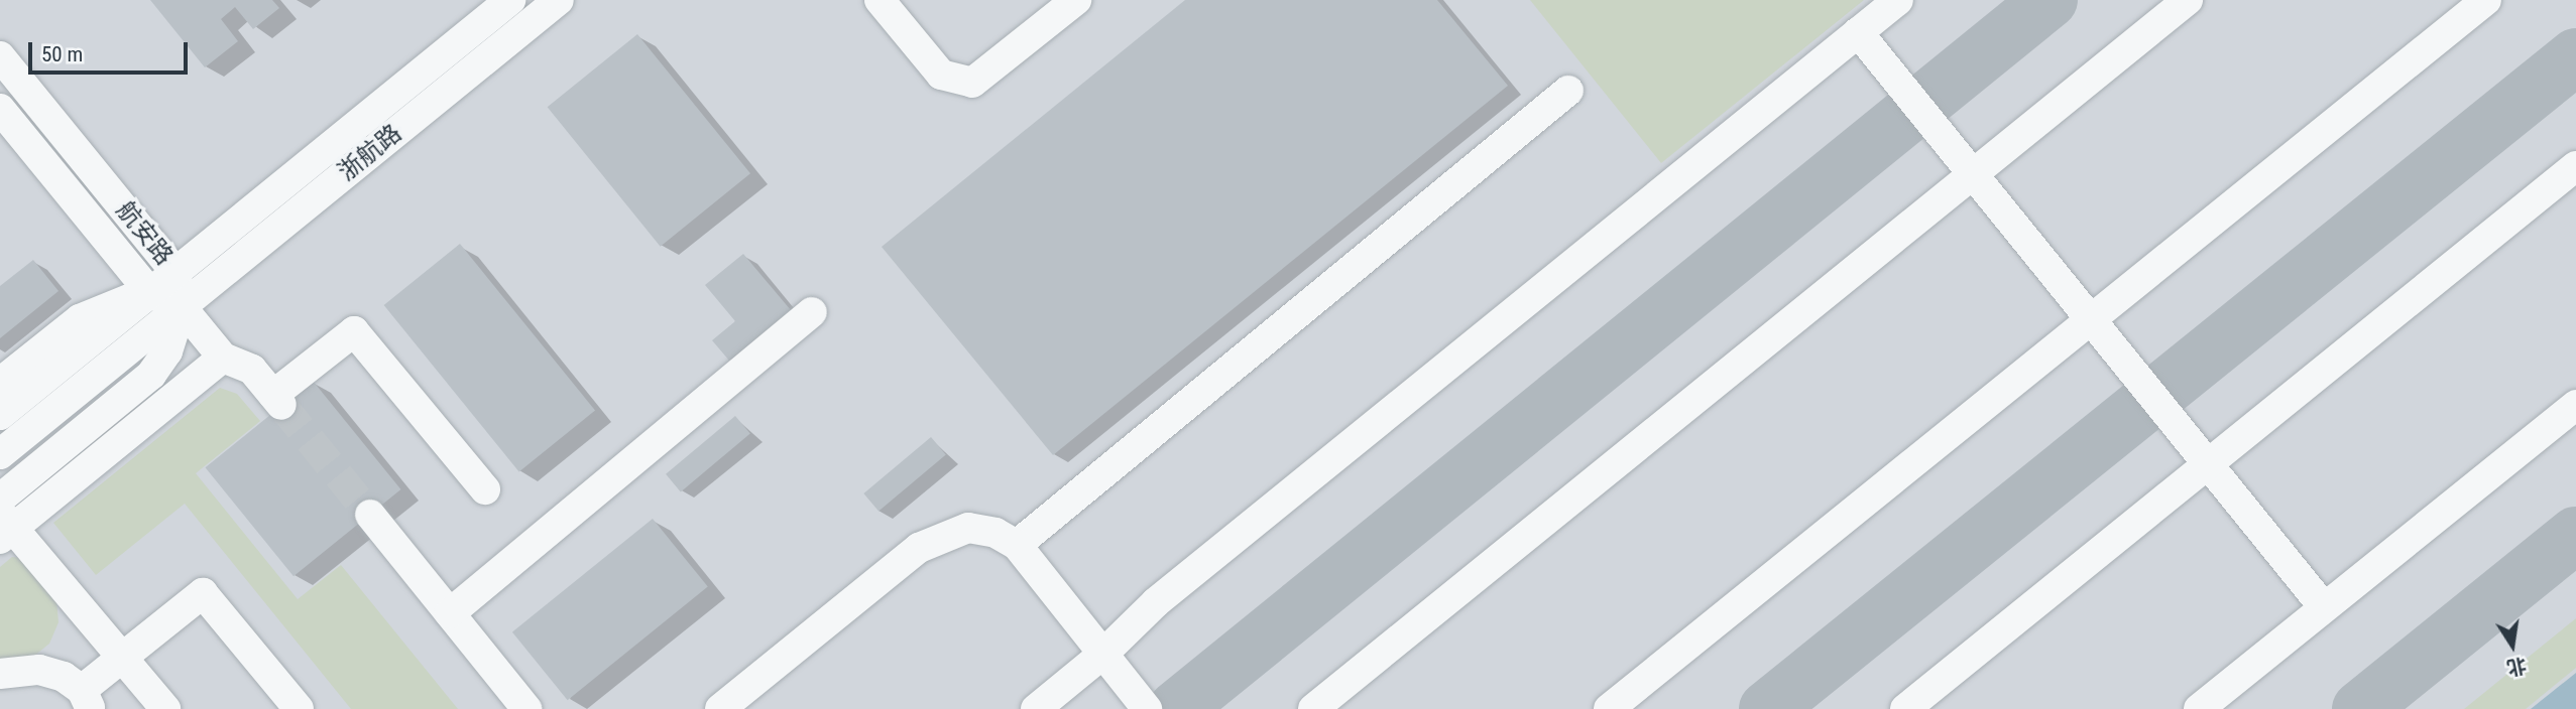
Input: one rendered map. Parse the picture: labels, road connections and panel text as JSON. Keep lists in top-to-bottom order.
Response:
{
  "streets": {
    "street": ["浙航路", "航安路"]
  },
  "crossings": [
    ["浙航路", "航安路"]
  ],
  "scale_bar": "50 m",
  "north": "bottom"
}
